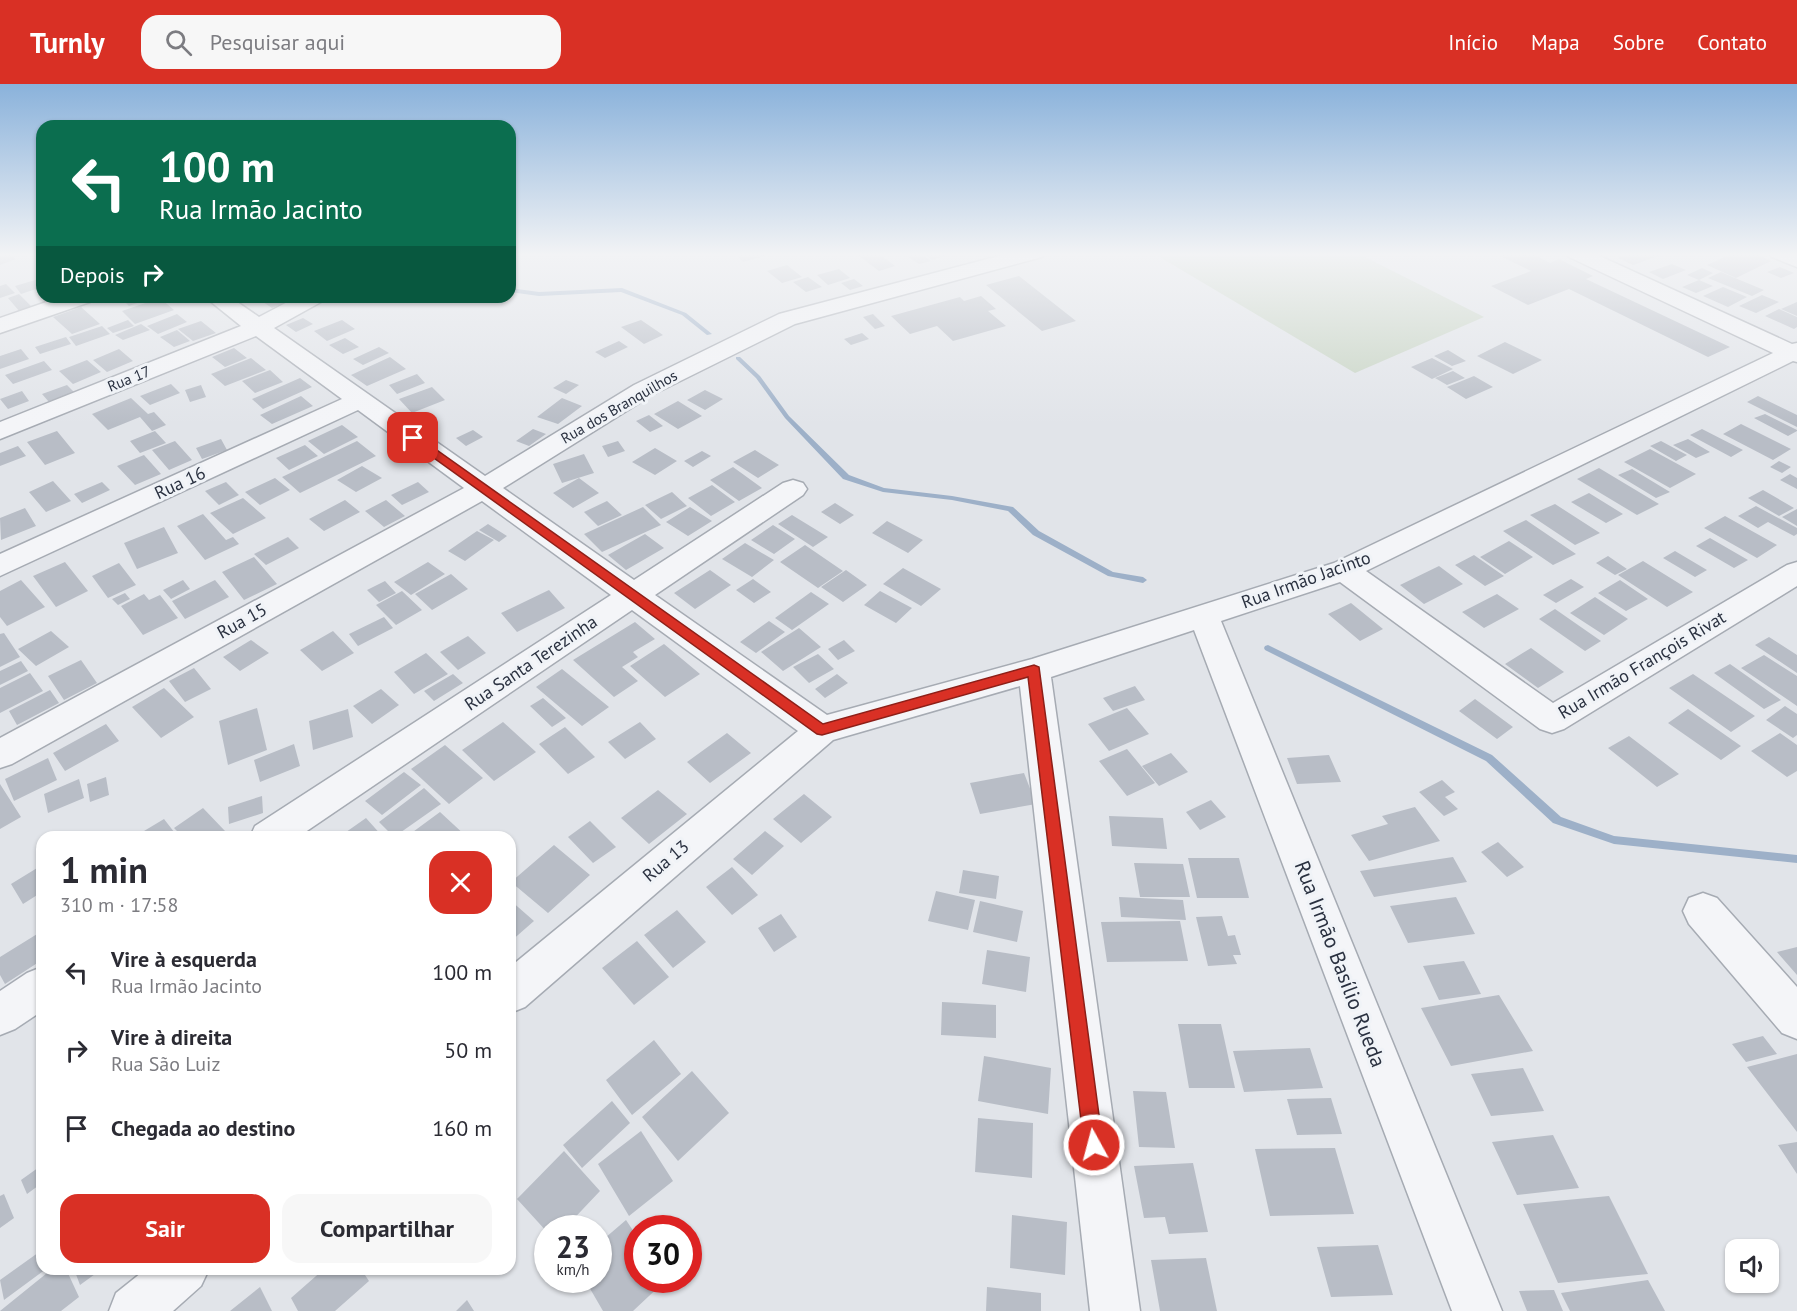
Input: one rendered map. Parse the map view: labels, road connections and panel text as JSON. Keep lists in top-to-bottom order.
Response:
{
  "streets": {
    "street": [
      "Rua 17",
      "Rua dos Branquilhos",
      "Rua 16",
      "Rua Irmão Jacinto",
      "Rua 15",
      "Rua Santa Terezinha",
      "Rua Irmão François Rivat",
      "Rua 13",
      "Rua Irmão Basílio Rueda"
    ]
  },
  "crossings": [
    ["Rua dos Branquilhos", "Rua 15"],
    ["Rua Irmão Jacinto", "Rua Irmão François Rivat"],
    ["Rua Irmão Jacinto", "Rua 13"],
    ["Rua Irmão Jacinto", "Rua Irmão Basílio Rueda"]
  ],
  "page": {
    "header": "Turnly",
    "search": "Pesquisar aqui",
    "nav": [
      "Início",
      "Mapa",
      "Sobre",
      "Contato"
    ],
    "turn": ["100 m", "Rua Irmão Jacinto"],
    "then": "Depois",
    "heading": ["1 min", "310 m · 17:58"],
    "list": [
      {
        "name": "Vire à esquerda",
        "note": "Rua Irmão Jacinto",
        "value": "100 m"
      },
      {
        "name": "Vire à direita",
        "note": "Rua São Luiz",
        "value": "50 m"
      },
      {
        "name": "Chegada ao destino",
        "value": "160 m"
      }
    ],
    "buttons": ["Sair", "Compartilhar"],
    "speed": "23 km/h",
    "limit": "30"
  }
}
